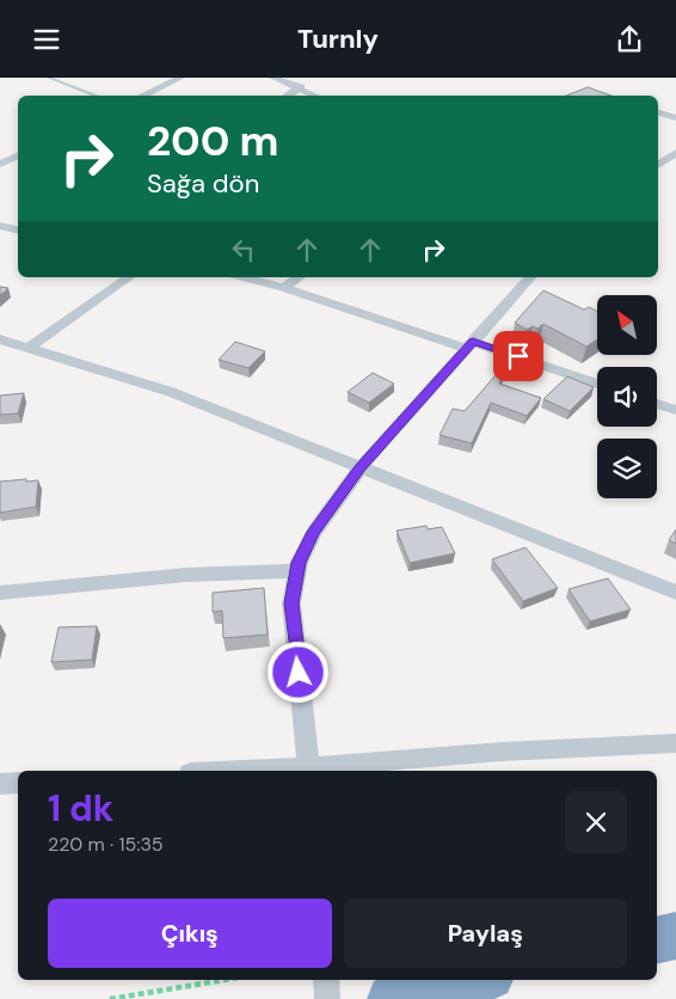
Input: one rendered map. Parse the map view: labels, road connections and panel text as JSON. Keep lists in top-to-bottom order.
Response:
{
  "north": "top left",
  "page": {
    "header": "Turnly",
    "turn": ["200 m", "Sağa dön"],
    "heading": ["1 dk", "220 m · 15:35"],
    "buttons": ["Çıkış", "Paylaş"]
  }
}
